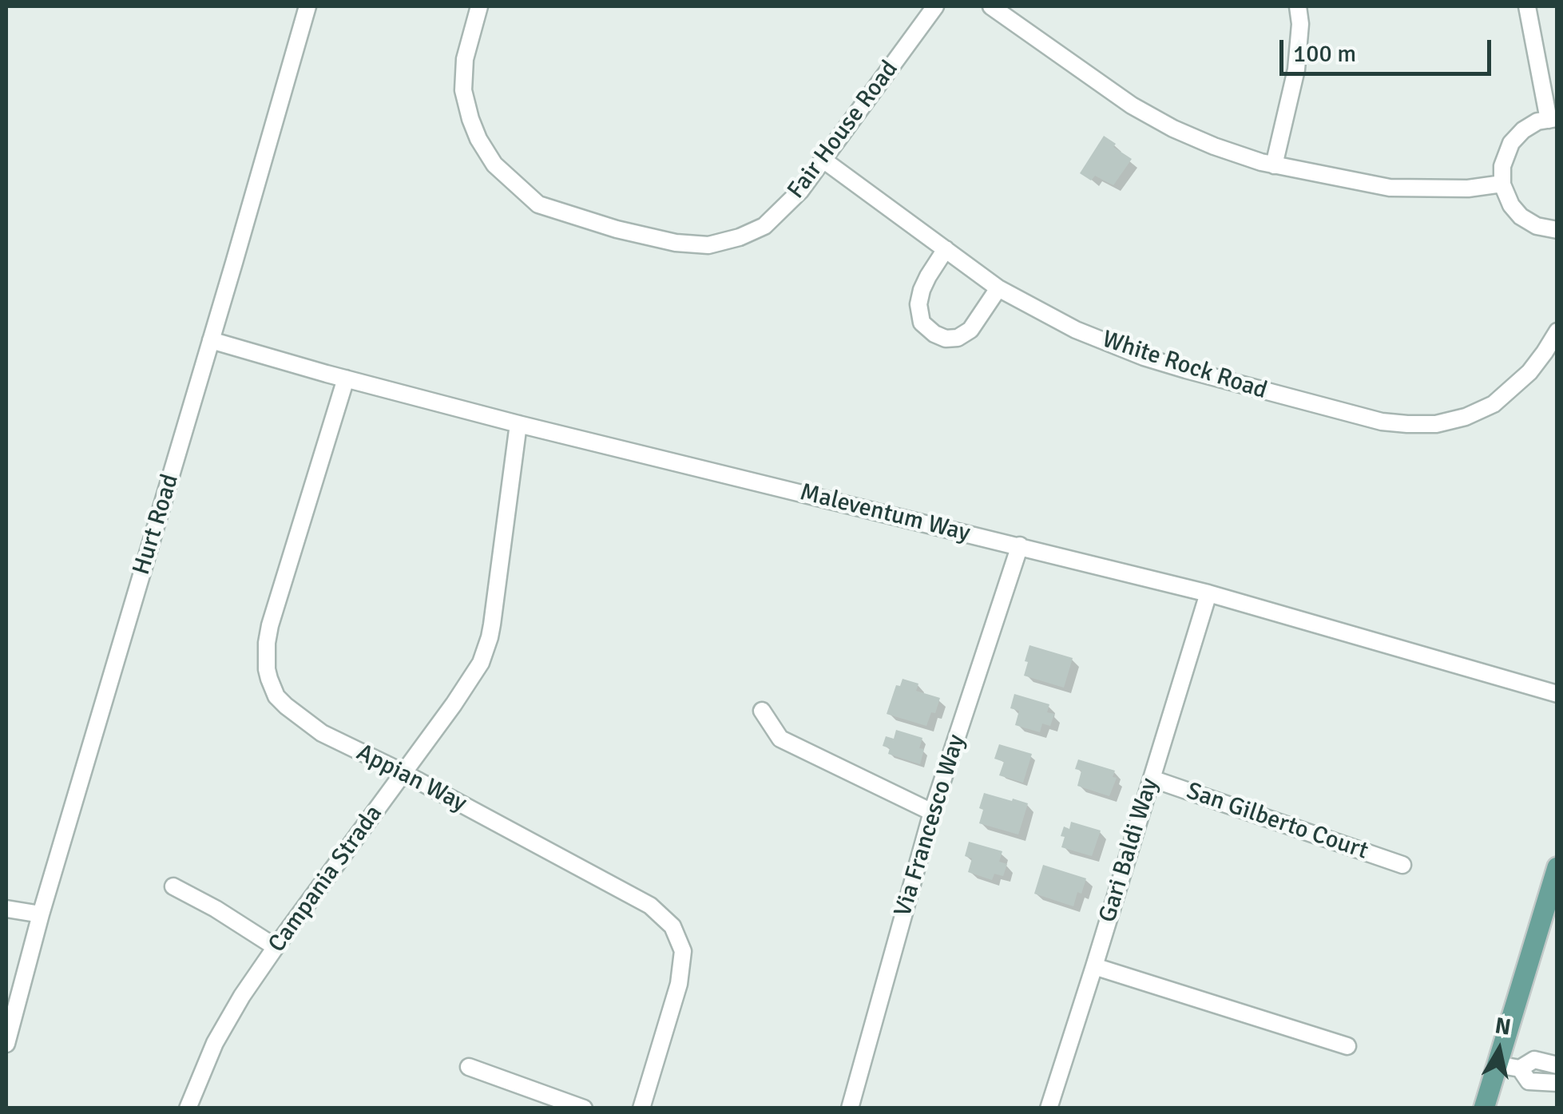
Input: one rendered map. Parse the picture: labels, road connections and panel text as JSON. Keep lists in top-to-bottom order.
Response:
{
  "streets": {
    "street": [
      "Fair House Road",
      "White Rock Road",
      "Maleventum Way",
      "Hurt Road",
      "Appian Way",
      "San Gilberto Court",
      "Via Francesco Way",
      "Gari Baldi Way",
      "Campania Strada"
    ]
  },
  "crossings": [
    ["Fair House Road", "White Rock Road"],
    ["Maleventum Way", "Hurt Road"],
    ["Maleventum Way", "Appian Way"],
    ["Maleventum Way", "Via Francesco Way"],
    ["Maleventum Way", "Gari Baldi Way"],
    ["Maleventum Way", "Campania Strada"],
    ["Appian Way", "Campania Strada"],
    ["San Gilberto Court", "Gari Baldi Way"]
  ],
  "scale_bar": "100 m",
  "north": "top"
}
